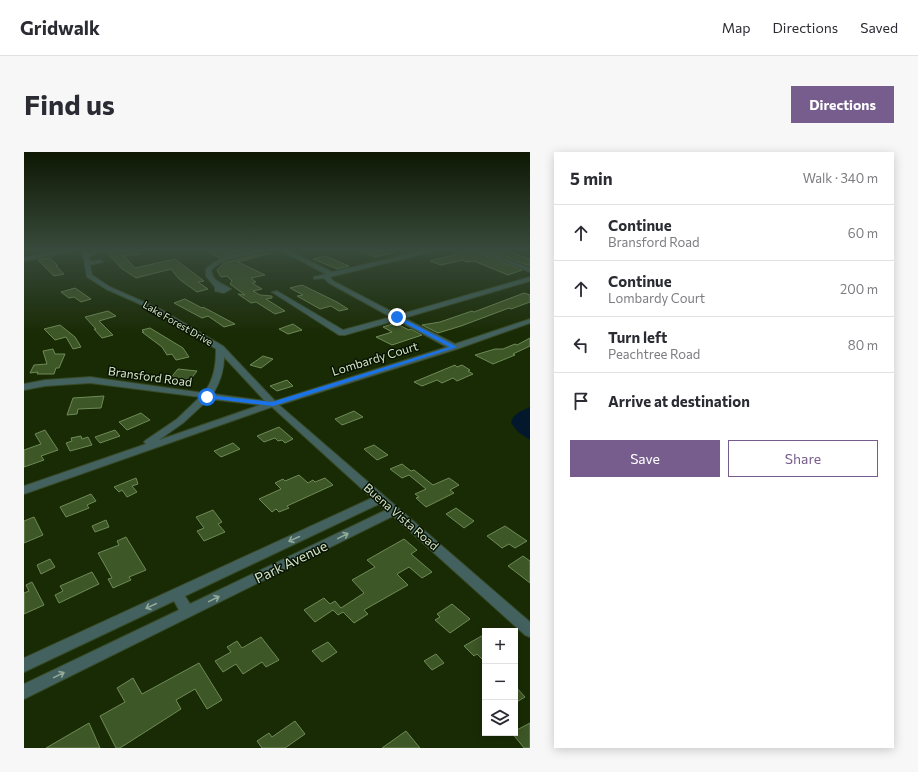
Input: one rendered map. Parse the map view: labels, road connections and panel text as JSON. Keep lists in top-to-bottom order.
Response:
{
  "streets": {
    "street": [
      "Lake Forest Drive",
      "Lombardy Court",
      "Bransford Road",
      "Buena Vista Road",
      "Park Avenue"
    ]
  },
  "crossings": [
    ["Lake Forest Drive", "Lombardy Court"],
    ["Lake Forest Drive", "Bransford Road"],
    ["Lake Forest Drive", "Buena Vista Road"],
    ["Lombardy Court", "Bransford Road"],
    ["Lombardy Court", "Buena Vista Road"],
    ["Bransford Road", "Buena Vista Road"],
    ["Buena Vista Road", "Park Avenue"]
  ],
  "page": {
    "header": "Gridwalk",
    "nav": ["Map", "Directions", "Saved"],
    "buttons": [
      "Directions",
      ["Save", "Share"]
    ],
    "title": "Find us",
    "heading": ["5 min", "Walk · 340 m"],
    "list": [
      ["Continue", "Bransford Road", "60 m"],
      ["Continue", "Lombardy Court", "200 m"],
      ["Turn left", "Peachtree Road", "80 m"],
      "Arrive at destination"
    ],
    "map_buttons": ["+", "−"]
  }
}
